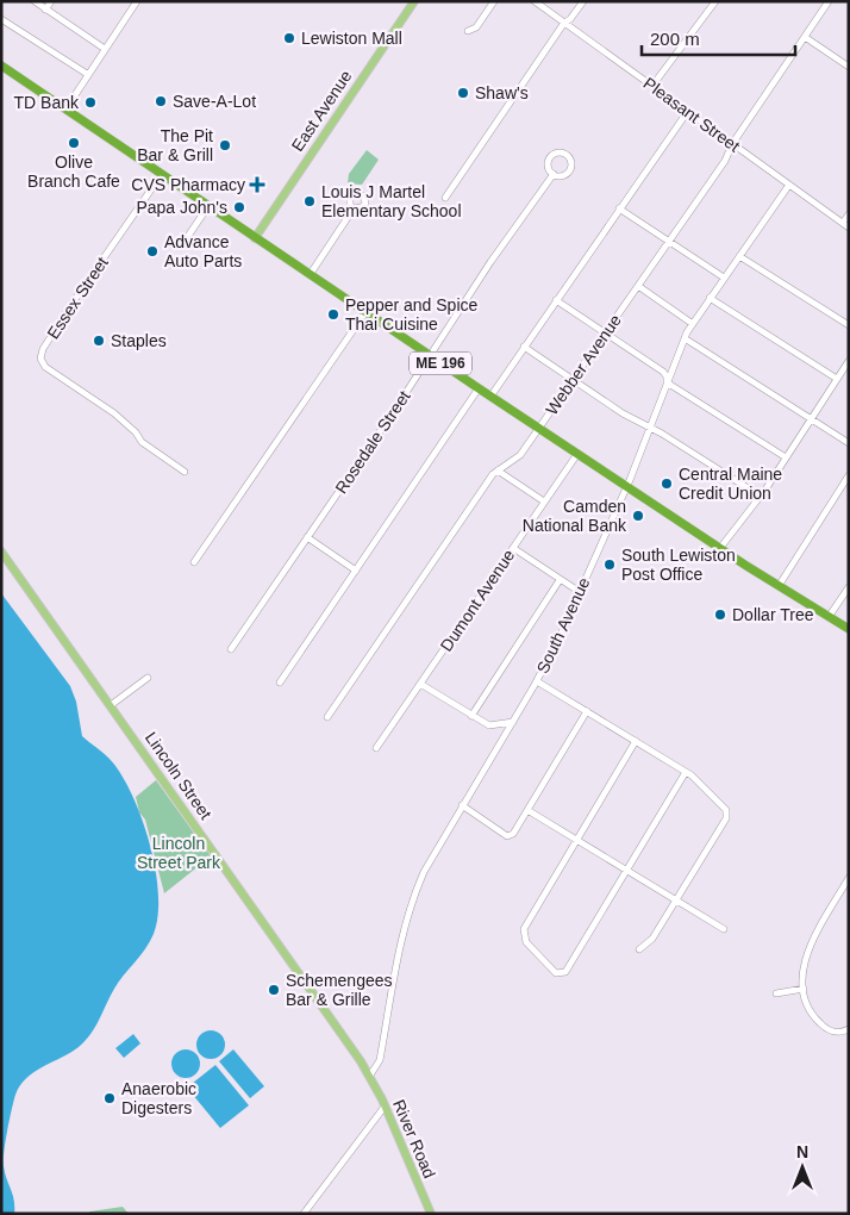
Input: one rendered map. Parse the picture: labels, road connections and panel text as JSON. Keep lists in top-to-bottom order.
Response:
{
  "streets": {
    "highway": ["ME 196"],
    "main road": ["East Avenue", "Lincoln Street", "River Road"],
    "street": [
      "Pleasant Street",
      "Essex Street",
      "Webber Avenue",
      "Rosedale Street",
      "Dumont Avenue",
      "South Avenue"
    ]
  },
  "crossings": [
    ["East Avenue", "ME 196"],
    ["Pleasant Street", "Webber Avenue"],
    ["Pleasant Street", "South Avenue"],
    ["Essex Street", "ME 196"],
    ["ME 196", "Webber Avenue"],
    ["ME 196", "Rosedale Street"],
    ["ME 196", "Dumont Avenue"],
    ["ME 196", "South Avenue"],
    ["South Avenue", "Lincoln Street"],
    ["South Avenue", "River Road"],
    ["Lincoln Street", "River Road"]
  ],
  "parks": ["Lincoln Street Park"],
  "places": {
    "other": [
      "Lewiston Mall",
      "Shaw's",
      "Save-A-Lot",
      "TD Bank",
      "Olive Branch Cafe",
      "The Pit Bar & Grill",
      "Louis J Martel Elementary School",
      "Papa John's",
      "Advance Auto Parts",
      "Pepper and Spice Thai Cuisine",
      "Staples",
      "Central Maine Credit Union",
      "Camden National Bank",
      "South Lewiston Post Office",
      "Dollar Tree",
      "Schemengees Bar & Grille",
      "Anaerobic Digesters"
    ],
    "health": ["CVS Pharmacy"]
  },
  "scale_bar": "200 m",
  "north": "top"
}
